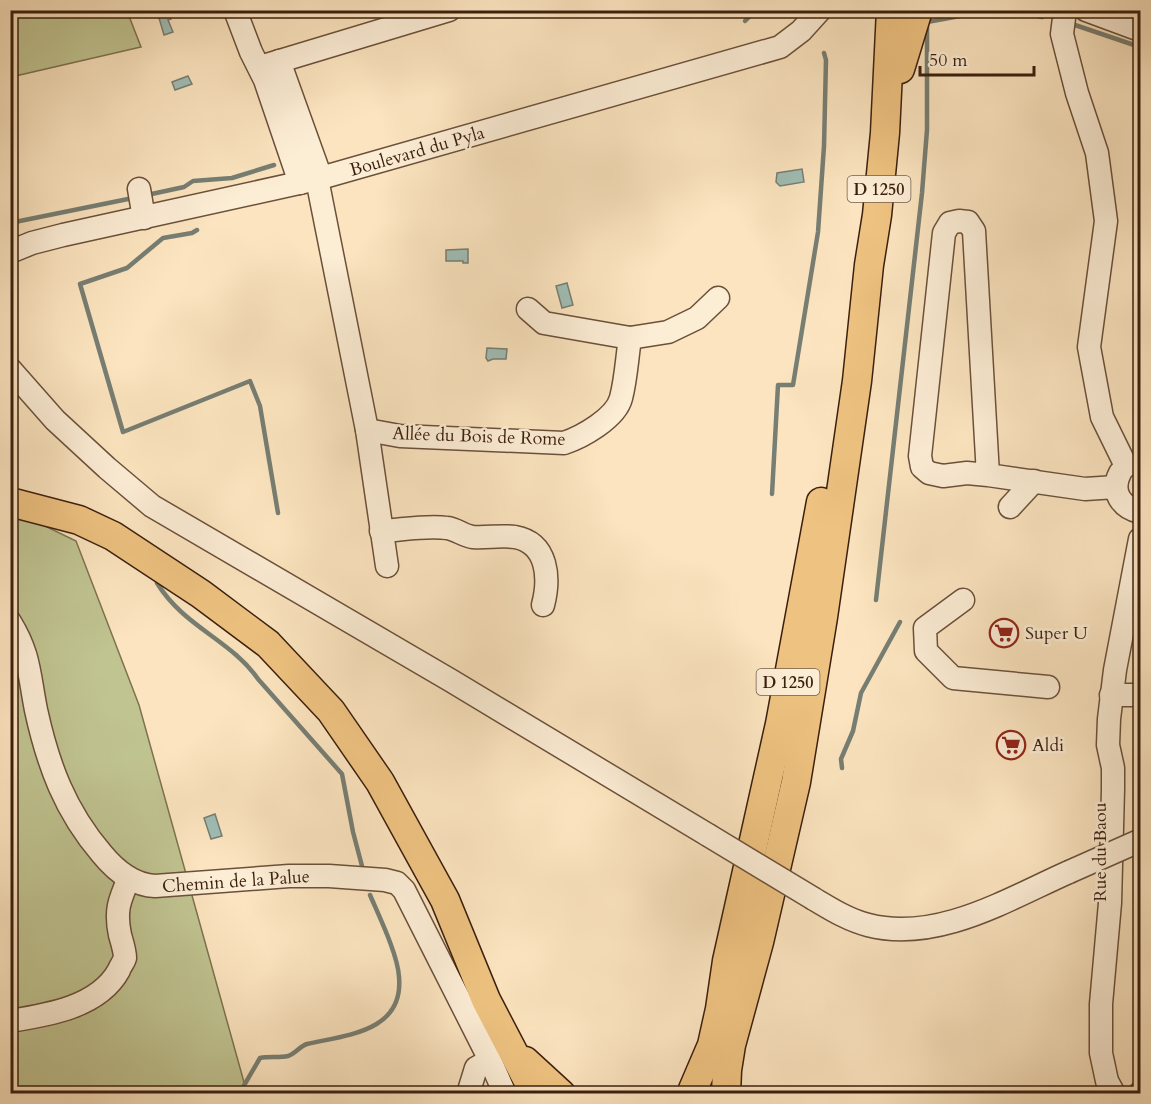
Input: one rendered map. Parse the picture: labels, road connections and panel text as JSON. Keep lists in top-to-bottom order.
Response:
{
  "streets": {
    "main road": ["D 1250"],
    "street": [
      "Boulevard du Pyla",
      "Allée du Bois de Rome",
      "Rue du Baou",
      "Chemin de la Palue"
    ]
  },
  "crossings": [
    ["Boulevard du Pyla", "Allée du Bois de Rome"]
  ],
  "places": {
    "supermarket": ["Super U", "Aldi"]
  },
  "scale_bar": "50 m"
}
